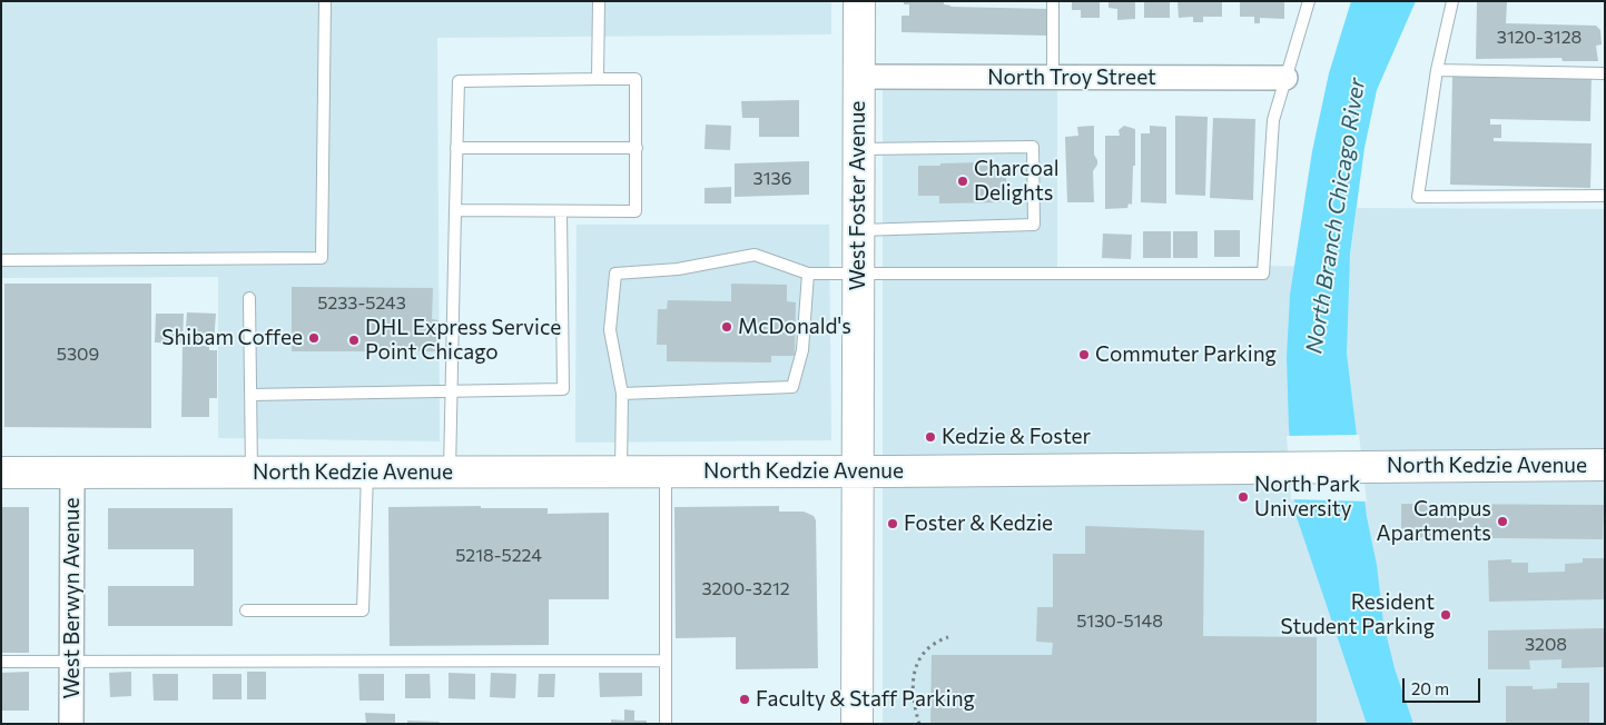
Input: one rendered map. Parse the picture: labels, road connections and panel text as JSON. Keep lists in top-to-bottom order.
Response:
{
  "streets": {
    "main road": ["West Foster Avenue", "North Kedzie Avenue"],
    "street": ["North Troy Street", "West Berwyn Avenue"]
  },
  "crossings": [
    ["North Troy Street", "West Foster Avenue"],
    ["West Foster Avenue", "North Kedzie Avenue"],
    ["North Kedzie Avenue", "West Berwyn Avenue"]
  ],
  "water": ["North Branch Chicago River"],
  "places": [
    "Charcoal Delights",
    "McDonald's",
    "Shibam Coffee",
    "DHL Express Service Point Chicago",
    "Commuter Parking",
    "Kedzie & Foster",
    "North Park University",
    "Campus Apartments",
    "Foster & Kedzie",
    "Resident Student Parking",
    "Faculty & Staff Parking"
  ],
  "house_numbers": [
    "3120-3128",
    "3136",
    "5233-5243",
    "5309",
    "5218-5224",
    "3200-3212",
    "5130-5148",
    "3208"
  ],
  "scale_bar": "20 m"
}
